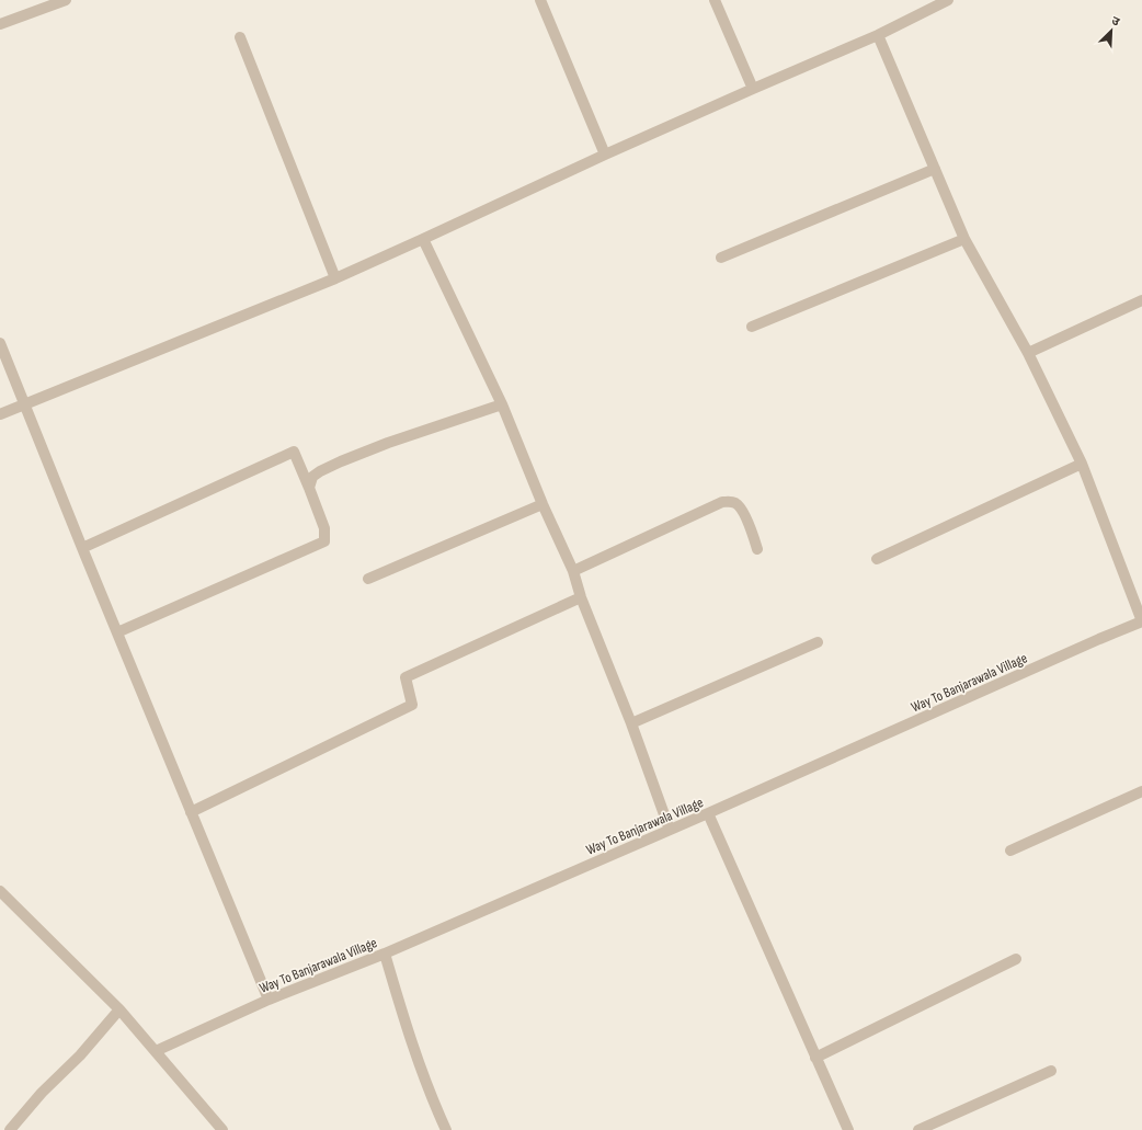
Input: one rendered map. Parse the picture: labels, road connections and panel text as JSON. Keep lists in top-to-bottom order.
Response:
{
  "streets": {
    "street": ["Way To Banjarawala Village"]
  },
  "north": "top right"
}
